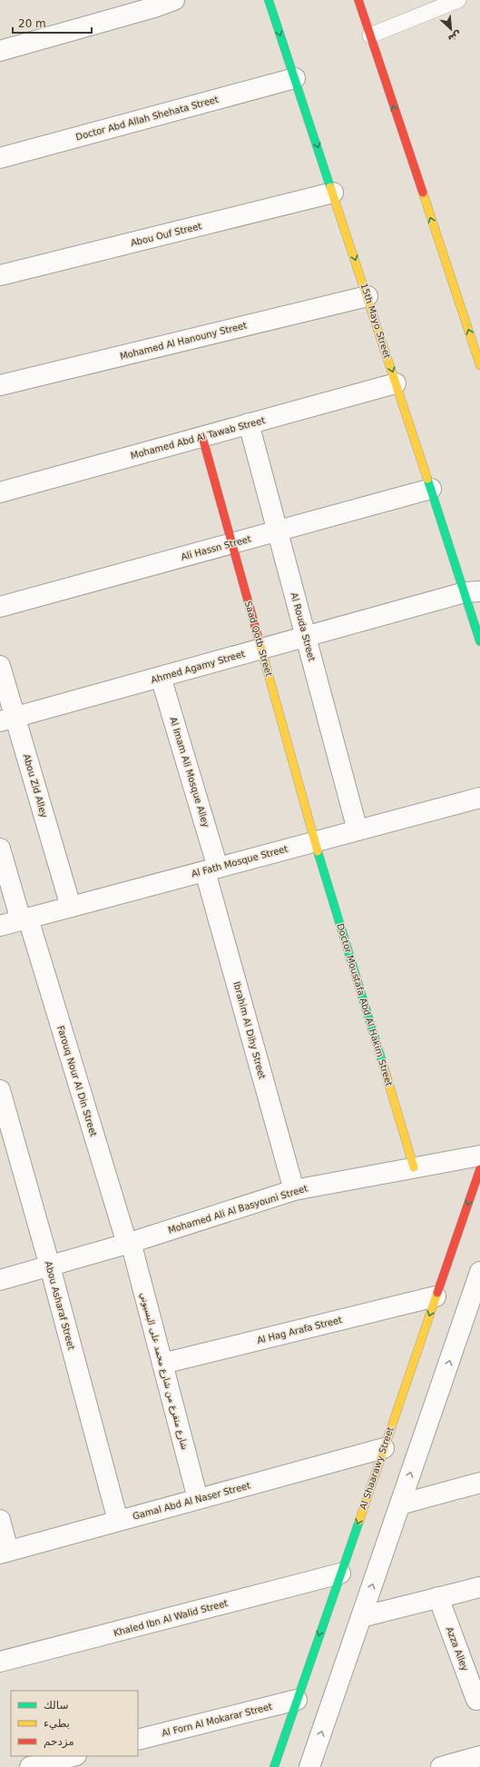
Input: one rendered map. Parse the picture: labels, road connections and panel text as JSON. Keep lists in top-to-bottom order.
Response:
{
  "streets": {
    "street": [
      "Doctor Abd Allah Shehata Street",
      "Abou Ouf Street",
      "15th Mayo Street",
      "Mohamed Al Hanouny Street",
      "Mohamed Abd Al Tawab Street",
      "Ali Hassn Street",
      "Al Rouda Street",
      "Saad Qotb Street",
      "Ahmed Agamy Street",
      "Al Imam Ali Mosque Alley",
      "Abou Zid Alley",
      "Al Fath Mosque Street",
      "Doctor Moustafa Abd Al Hakim Street",
      "Ibrahim Al Dihy Street",
      "Farouq Nour Al Din Street",
      "Mohamed Ali Al Basyouni Street",
      "Abou Asharaf Street",
      "Al Hag Arafa Street",
      "شارع متفرع من شارع محمد على البسيوني",
      "Al Shaarawy Street",
      "Gamal Abd Al Naser Street",
      "Khaled Ibn Al Walid Street",
      "Azza Alley",
      "Al Forn Al Mokarar Street"
    ]
  },
  "crossings": [
    ["Doctor Abd Allah Shehata Street", "15th Mayo Street"],
    ["Abou Ouf Street", "15th Mayo Street"],
    ["15th Mayo Street", "Mohamed Al Hanouny Street"],
    ["15th Mayo Street", "Mohamed Abd Al Tawab Street"],
    ["15th Mayo Street", "Ali Hassn Street"],
    ["15th Mayo Street", "Ahmed Agamy Street"],
    ["Mohamed Abd Al Tawab Street", "Al Rouda Street"],
    ["Mohamed Abd Al Tawab Street", "Saad Qotb Street"],
    ["Ali Hassn Street", "Al Rouda Street"],
    ["Ali Hassn Street", "Saad Qotb Street"],
    ["Al Rouda Street", "Ahmed Agamy Street"],
    ["Al Rouda Street", "Al Fath Mosque Street"],
    ["Saad Qotb Street", "Ahmed Agamy Street"],
    ["Saad Qotb Street", "Al Fath Mosque Street"],
    ["Saad Qotb Street", "Doctor Moustafa Abd Al Hakim Street"],
    ["Ahmed Agamy Street", "Al Imam Ali Mosque Alley"],
    ["Ahmed Agamy Street", "Abou Zid Alley"],
    ["Al Imam Ali Mosque Alley", "Al Fath Mosque Street"],
    ["Al Imam Ali Mosque Alley", "Ibrahim Al Dihy Street"],
    ["Abou Zid Alley", "Al Fath Mosque Street"],
    ["Al Fath Mosque Street", "Doctor Moustafa Abd Al Hakim Street"],
    ["Al Fath Mosque Street", "Ibrahim Al Dihy Street"],
    ["Al Fath Mosque Street", "Farouq Nour Al Din Street"],
    ["Doctor Moustafa Abd Al Hakim Street", "Mohamed Ali Al Basyouni Street"],
    ["Ibrahim Al Dihy Street", "Mohamed Ali Al Basyouni Street"],
    ["Farouq Nour Al Din Street", "Mohamed Ali Al Basyouni Street"],
    ["Farouq Nour Al Din Street", "شارع متفرع من شارع محمد على البسيوني"],
    ["Mohamed Ali Al Basyouni Street", "Abou Asharaf Street"],
    ["Mohamed Ali Al Basyouni Street", "شارع متفرع من شارع محمد على البسيوني"],
    ["Abou Asharaf Street", "Gamal Abd Al Naser Street"],
    ["Al Hag Arafa Street", "شارع متفرع من شارع محمد على البسيوني"],
    ["Al Hag Arafa Street", "Al Shaarawy Street"],
    ["شارع متفرع من شارع محمد على البسيوني", "Gamal Abd Al Naser Street"],
    ["Al Shaarawy Street", "Gamal Abd Al Naser Street"],
    ["Al Shaarawy Street", "Khaled Ibn Al Walid Street"],
    ["Al Shaarawy Street", "Al Forn Al Mokarar Street"]
  ],
  "one_way": ["15th Mayo Street"],
  "legend": ["سالك", "بطيء", "مزدحم"],
  "scale_bar": "20 m",
  "north": "bottom right"
}
